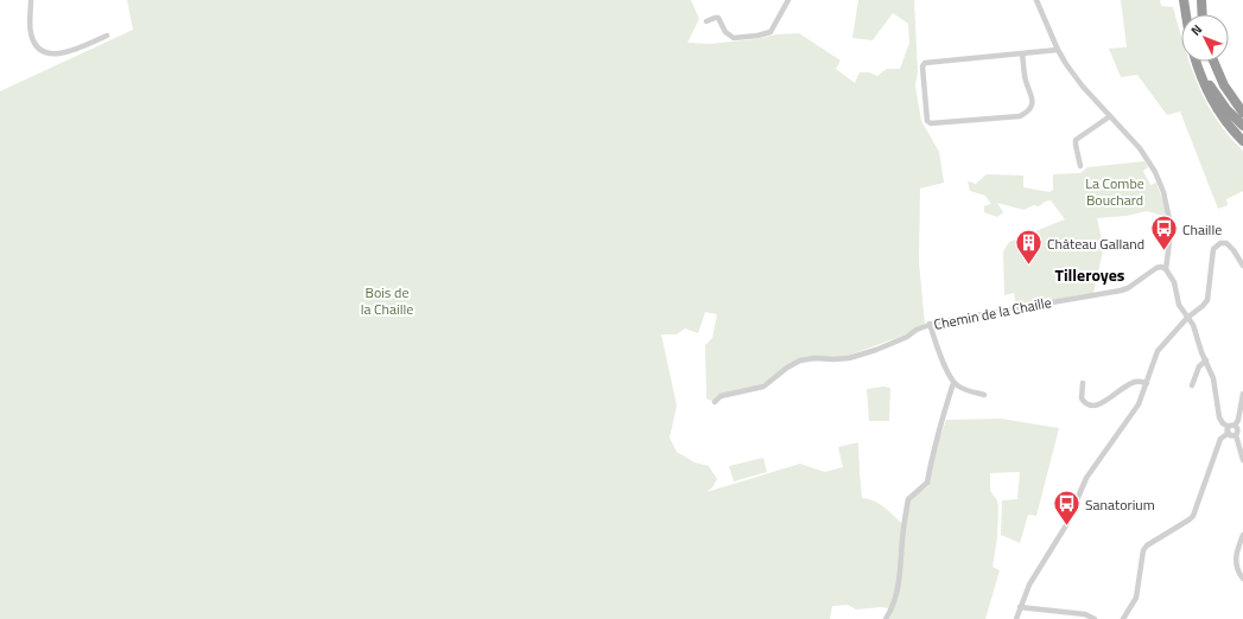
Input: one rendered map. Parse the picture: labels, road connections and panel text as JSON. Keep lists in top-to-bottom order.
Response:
{
  "streets": {
    "street": ["Chemin de la Chaille"]
  },
  "districts": ["Tilleroyes"],
  "parks": ["La Combe Bouchard", "Bois de la Chaille"],
  "places": {
    "bus stop": ["Chaille", "Sanatorium"],
    "building": ["Château Galland"]
  },
  "north": "top left"
}
